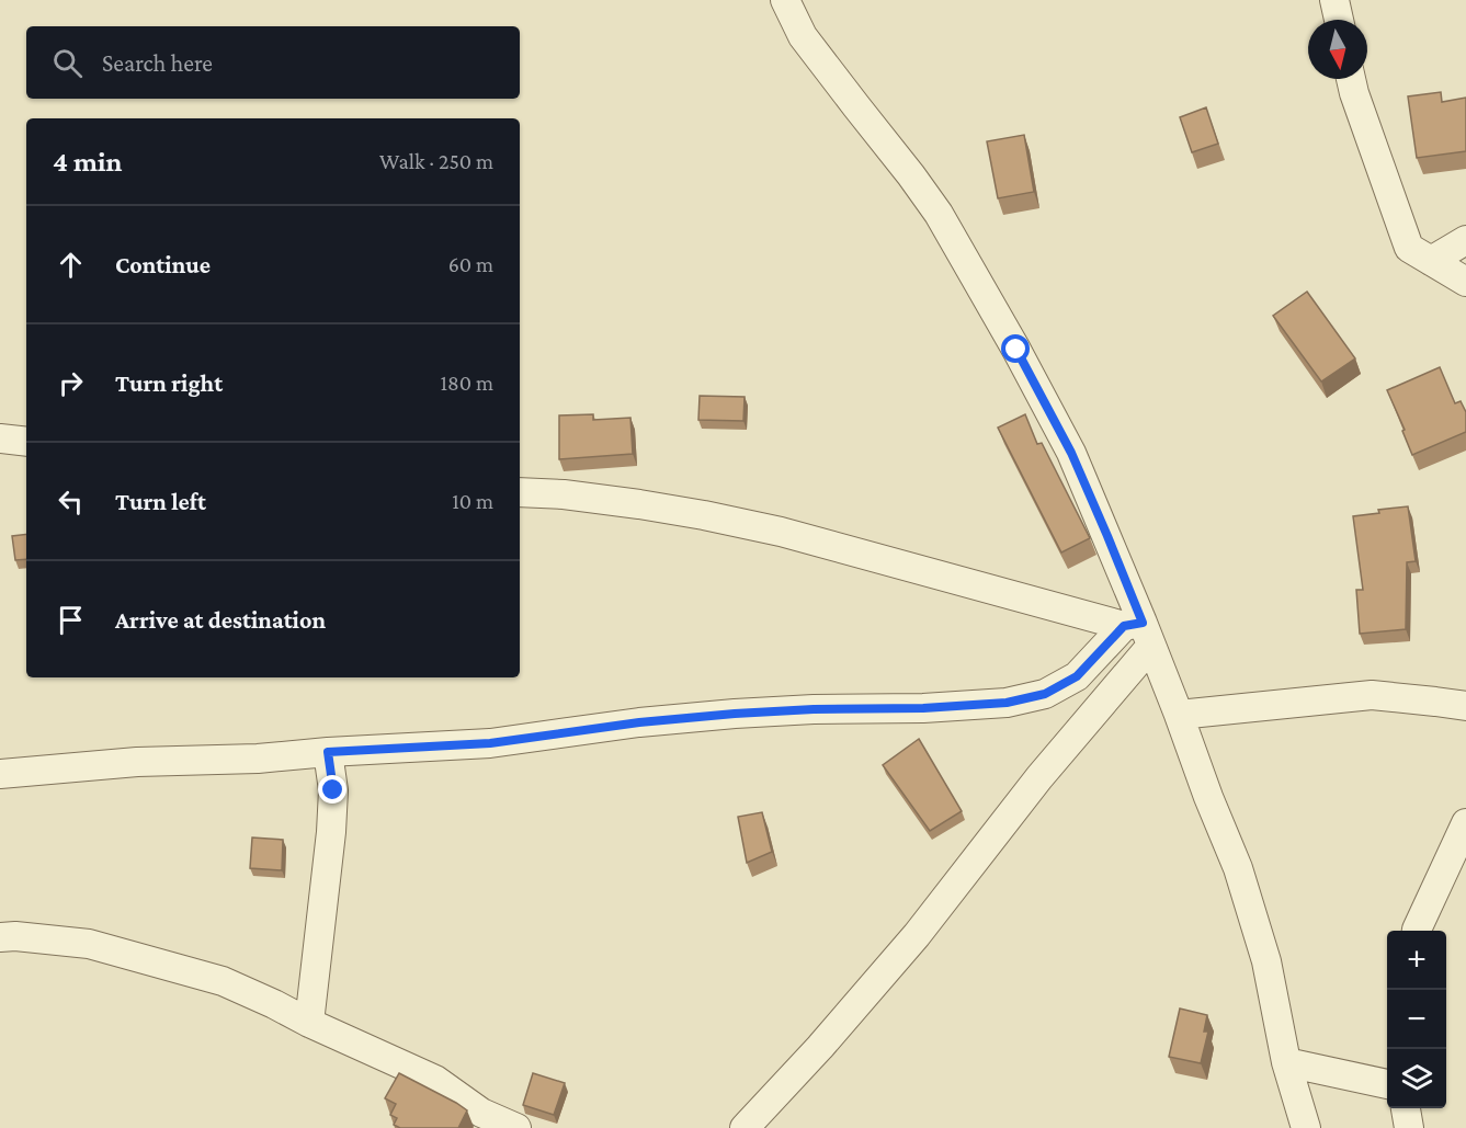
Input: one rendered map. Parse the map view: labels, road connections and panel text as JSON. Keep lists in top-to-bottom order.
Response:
{
  "north": "bottom",
  "page": {
    "search": "Search here",
    "heading": ["4 min", "Walk · 250 m"],
    "list": [
      ["Continue", "60 m"],
      ["Turn right", "180 m"],
      ["Turn left", "10 m"],
      "Arrive at destination"
    ],
    "map_buttons": ["+", "−"]
  }
}
